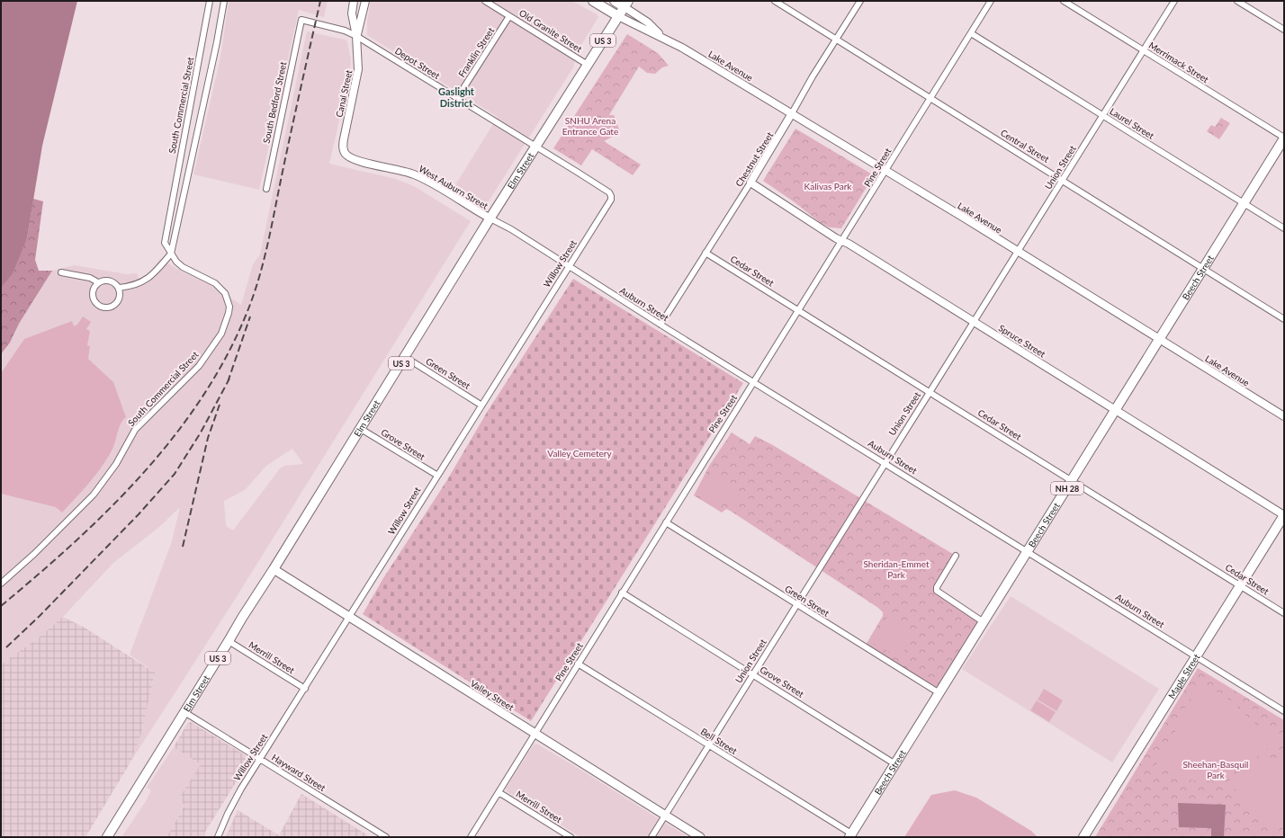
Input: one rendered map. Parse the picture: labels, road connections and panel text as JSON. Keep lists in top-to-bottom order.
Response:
{
  "streets": {
    "main road": [
      "US 3",
      "Elm Street",
      "Beech Street",
      "NH 28",
      "Maple Street",
      "Valley Street"
    ],
    "street": [
      "Old Granite Street",
      "Franklin Street",
      "Merrimack Street",
      "Depot Street",
      "Lake Avenue",
      "Canal Street",
      "South Bedford Street",
      "South Commercial Street",
      "Laurel Street",
      "Central Street",
      "Chestnut Street",
      "Pine Street",
      "Union Street",
      "West Auburn Street",
      "Willow Street",
      "Cedar Street",
      "Auburn Street",
      "Spruce Street",
      "Green Street",
      "Grove Street",
      "Merrill Street",
      "Bell Street",
      "Hayward Street"
    ]
  },
  "crossings": [
    ["Old Granite Street", "Franklin Street"],
    ["Old Granite Street", "Elm Street"],
    ["Franklin Street", "Depot Street"],
    ["Merrimack Street", "Union Street"],
    ["Merrimack Street", "Beech Street"],
    ["Depot Street", "Canal Street"],
    ["Depot Street", "South Bedford Street"],
    ["Depot Street", "Elm Street"],
    ["Depot Street", "Willow Street"],
    ["Lake Avenue", "Chestnut Street"],
    ["Lake Avenue", "Pine Street"],
    ["Lake Avenue", "Union Street"],
    ["Lake Avenue", "Elm Street"],
    ["Lake Avenue", "Beech Street"],
    ["Canal Street", "West Auburn Street"],
    ["Laurel Street", "Pine Street"],
    ["Laurel Street", "Union Street"],
    ["Laurel Street", "Beech Street"],
    ["Central Street", "Chestnut Street"],
    ["Central Street", "Pine Street"],
    ["Central Street", "Union Street"],
    ["Central Street", "Beech Street"],
    ["Chestnut Street", "Cedar Street"],
    ["Chestnut Street", "Auburn Street"],
    ["Chestnut Street", "Spruce Street"],
    ["Pine Street", "Cedar Street"],
    ["Pine Street", "Auburn Street"],
    ["Pine Street", "Spruce Street"],
    ["Pine Street", "Green Street"],
    ["Pine Street", "Grove Street"],
    ["Pine Street", "Merrill Street"],
    ["Pine Street", "Valley Street"],
    ["Pine Street", "Bell Street"],
    ["Union Street", "Cedar Street"],
    ["Union Street", "Auburn Street"],
    ["Union Street", "Spruce Street"],
    ["Union Street", "Green Street"],
    ["Union Street", "Grove Street"],
    ["Union Street", "Valley Street"],
    ["Union Street", "Bell Street"],
    ["Elm Street", "West Auburn Street"],
    ["Elm Street", "Willow Street"],
    ["Elm Street", "Auburn Street"],
    ["Elm Street", "Green Street"],
    ["Elm Street", "Grove Street"],
    ["Elm Street", "Merrill Street"],
    ["Elm Street", "Valley Street"],
    ["Elm Street", "Hayward Street"],
    ["West Auburn Street", "Auburn Street"],
    ["Willow Street", "Auburn Street"],
    ["Willow Street", "Green Street"],
    ["Willow Street", "Grove Street"],
    ["Willow Street", "Merrill Street"],
    ["Willow Street", "Valley Street"],
    ["Willow Street", "Hayward Street"],
    ["Cedar Street", "Beech Street"],
    ["Cedar Street", "Maple Street"],
    ["Beech Street", "Auburn Street"],
    ["Beech Street", "Spruce Street"],
    ["Beech Street", "Green Street"],
    ["Beech Street", "Grove Street"],
    ["Beech Street", "Bell Street"],
    ["Auburn Street", "Maple Street"],
    ["Spruce Street", "Maple Street"]
  ],
  "districts": ["Gaslight District"],
  "parks": [
    "SNHU Arena Entrance Gate",
    "Kalivas Park",
    "Valley Cemetery",
    "Sheridan-Emmet Park",
    "Sheehan-Basquil Park"
  ]
}
